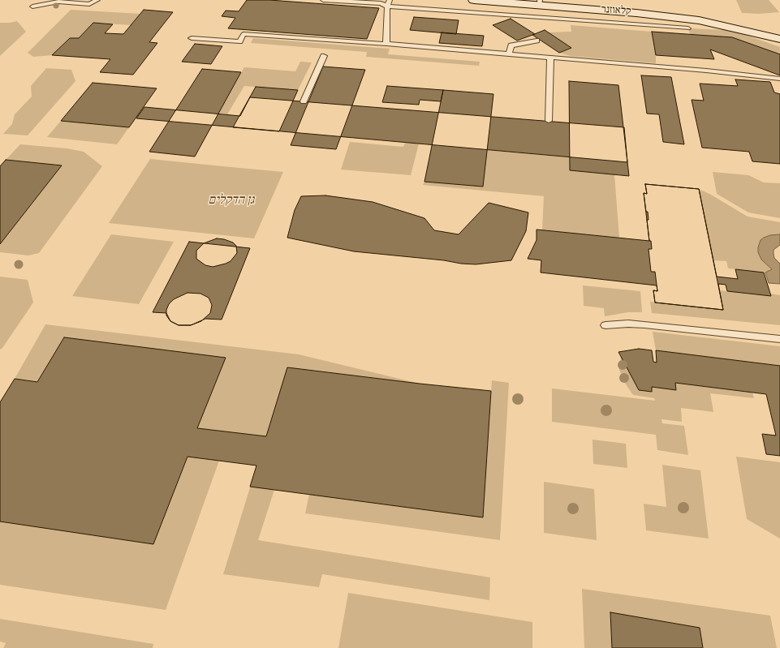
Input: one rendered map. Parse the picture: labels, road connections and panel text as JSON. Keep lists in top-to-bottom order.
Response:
{
  "streets": {
    "street": ["קלאוזנר"]
  },
  "parks": ["גן הדקלים"]
}
